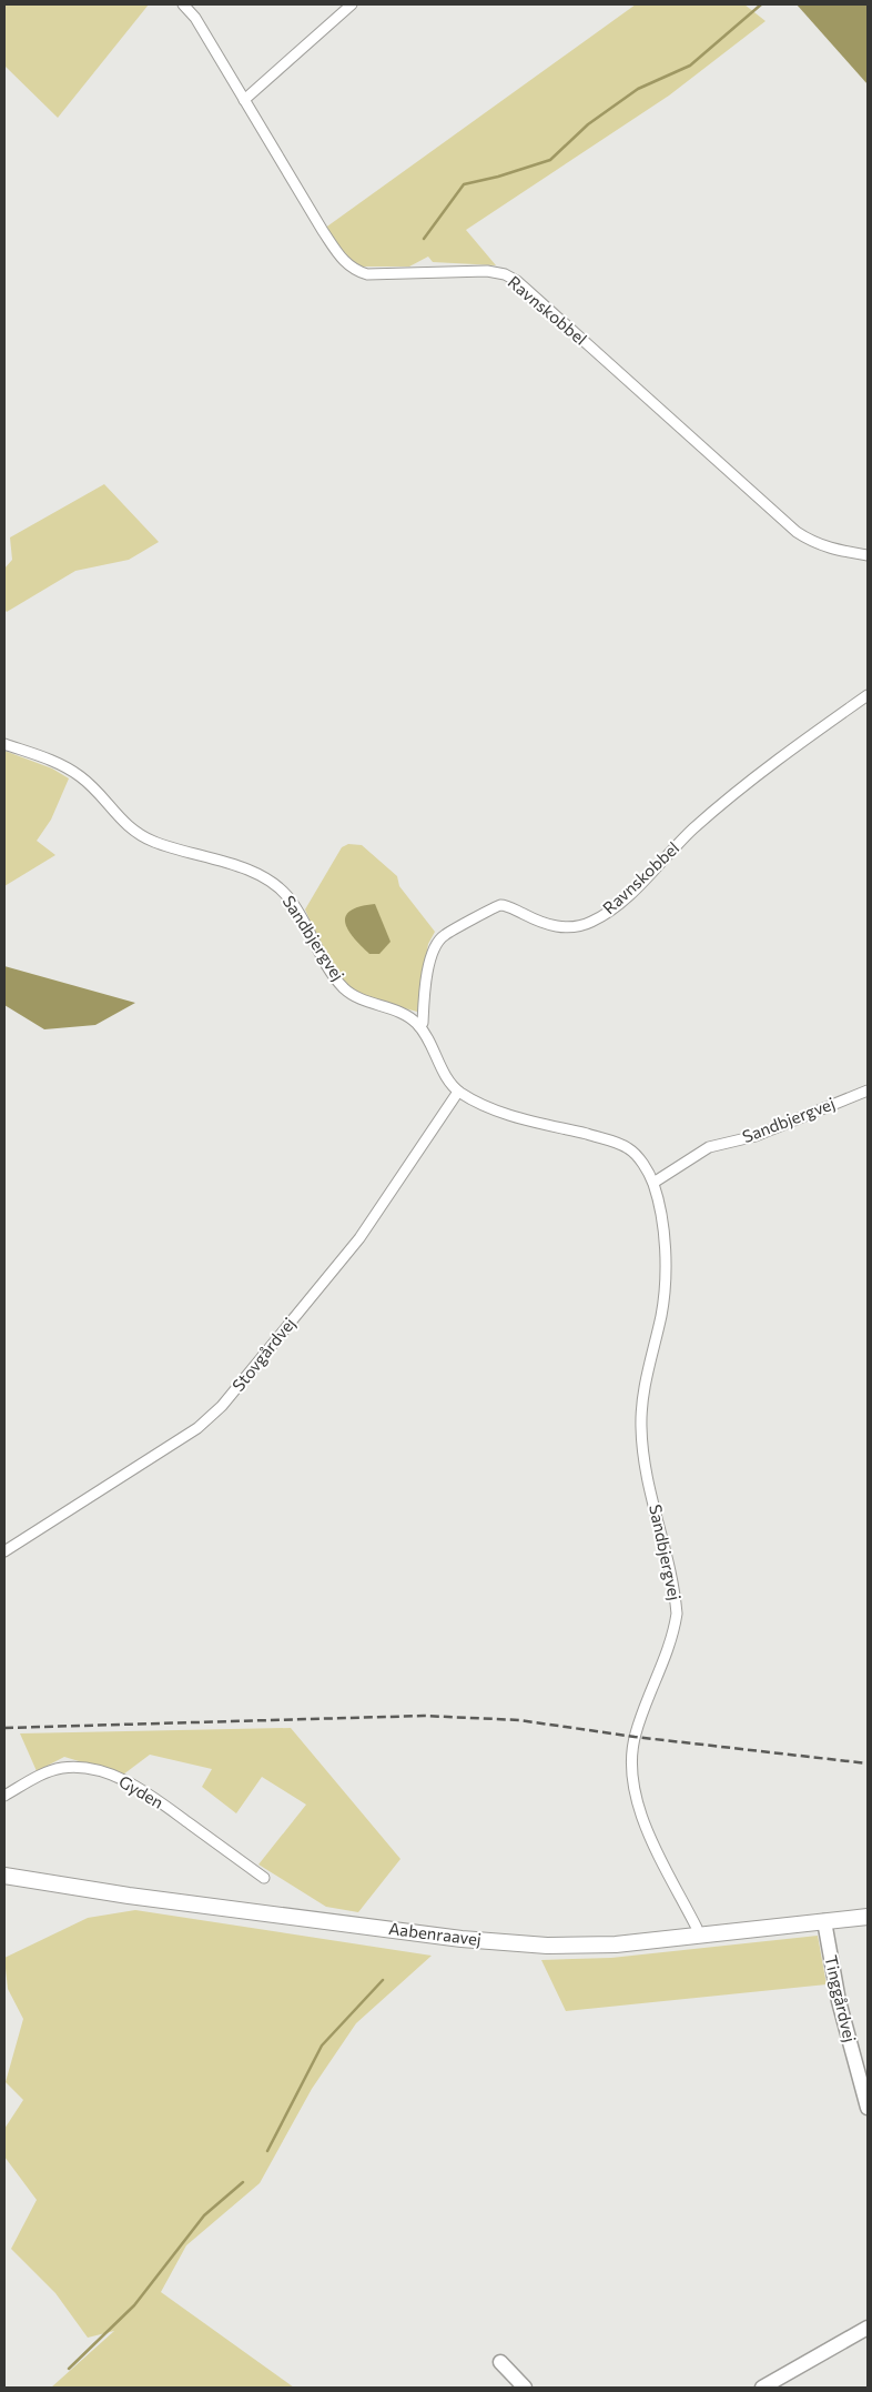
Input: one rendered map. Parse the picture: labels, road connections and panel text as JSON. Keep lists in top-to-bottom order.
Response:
{
  "streets": {
    "main road": ["Aabenraavej"],
    "street": [
      "Ravnskobbel",
      "Sandbjergvej",
      "Stovgårdvej",
      "Gyden",
      "Tinggårdvej"
    ]
  },
  "crossings": [
    ["Ravnskobbel", "Sandbjergvej"],
    ["Sandbjergvej", "Stovgårdvej"],
    ["Sandbjergvej", "Aabenraavej"],
    ["Aabenraavej", "Tinggårdvej"]
  ]
}
